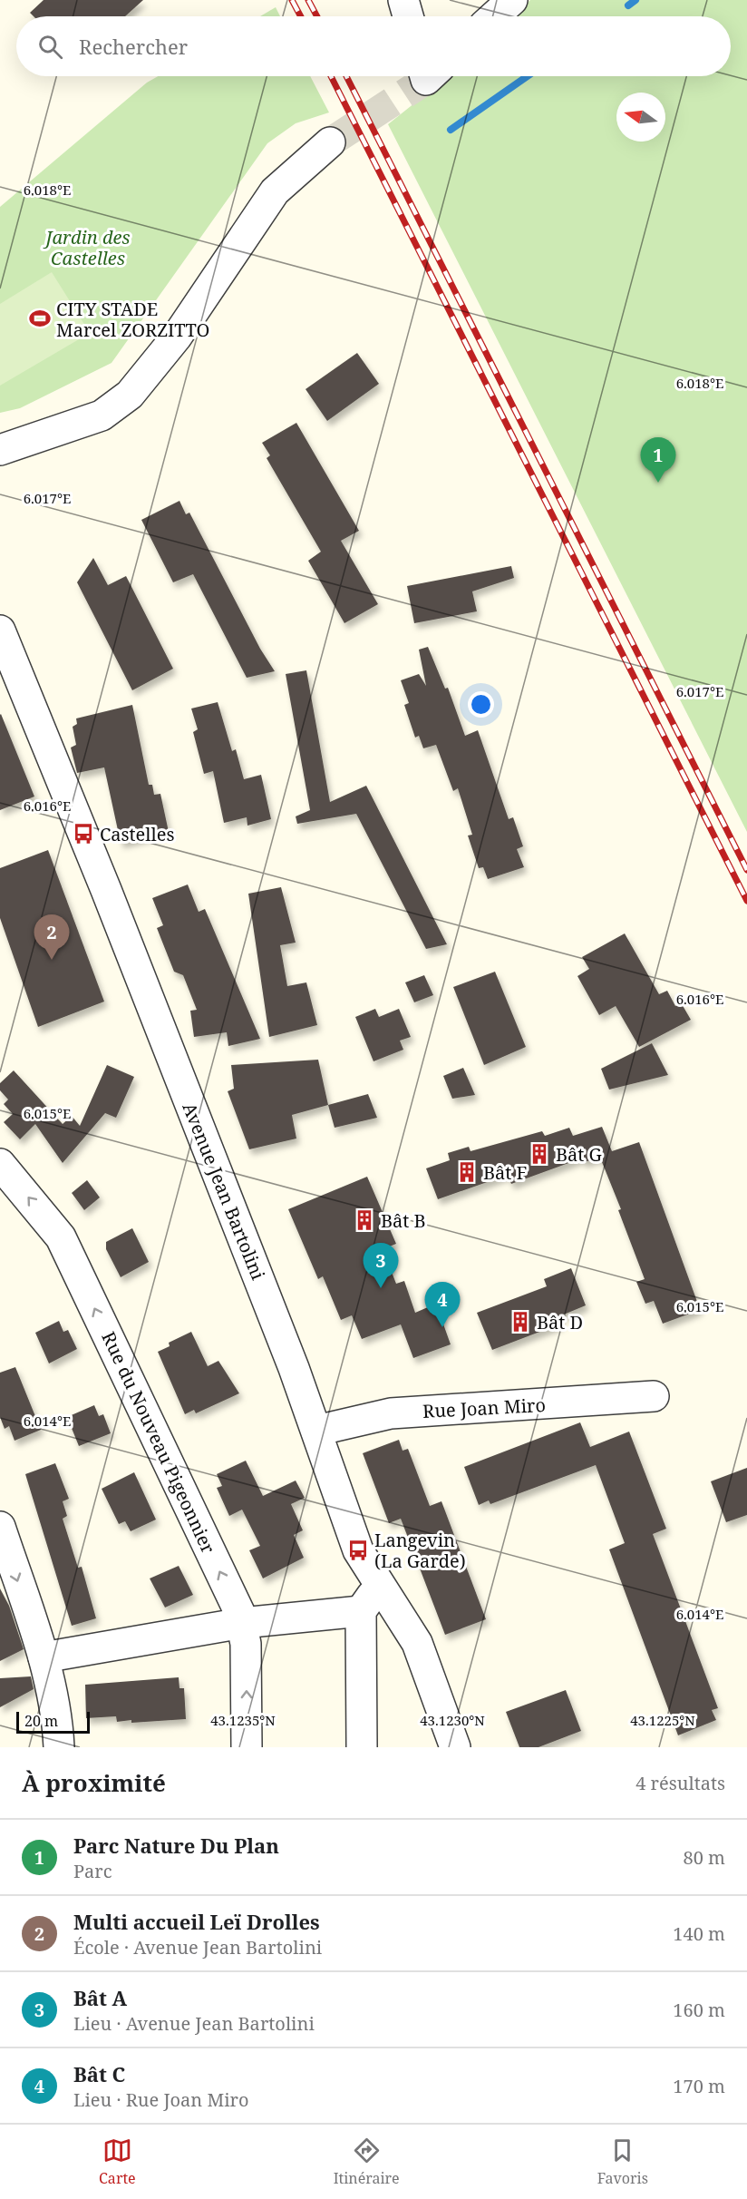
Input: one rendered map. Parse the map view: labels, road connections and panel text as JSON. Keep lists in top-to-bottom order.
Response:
{
  "streets": {
    "street": ["Avenue Jean Bartolini", "Rue Joan Miro", "Rue du Nouveau Pigeonnier"]
  },
  "crossings": [
    ["Avenue Jean Bartolini", "Rue Joan Miro"]
  ],
  "parks": ["Jardin des Castelles"],
  "places": {
    "sports": ["CITY STADE Marcel ZORZITTO"],
    "bus stop": ["Castelles", "Langevin (La Garde)"],
    "building": [
      "Bât G",
      "Bât F",
      "Bât B",
      "Bât D"
    ]
  },
  "scale_bar": "20 m",
  "north": "left",
  "page": {
    "search": "Rechercher",
    "pins": [
      "1",
      "2",
      "3",
      "4"
    ],
    "scale": "20 m",
    "heading": ["À proximité", "4 résultats"],
    "list": [
      {
        "mark": "1",
        "name": "Parc Nature Du Plan",
        "note": "Parc",
        "value": "80 m"
      },
      {
        "mark": "2",
        "name": "Multi accueil Leï Drolles",
        "note": "École · Avenue Jean Bartolini",
        "value": "140 m"
      },
      {
        "mark": "3",
        "name": "Bât A",
        "note": "Lieu · Avenue Jean Bartolini",
        "value": "160 m"
      },
      {
        "mark": "4",
        "name": "Bât C",
        "note": "Lieu · Rue Joan Miro",
        "value": "170 m"
      }
    ],
    "nav": ["Carte", "Itinéraire", "Favoris"]
  },
  "coordinates": [
    "6.018°E",
    "6.017°E",
    "6.016°E",
    "6.015°E",
    "6.014°E",
    "43.1235°N",
    "43.1230°N",
    "43.1225°N"
  ]
}
